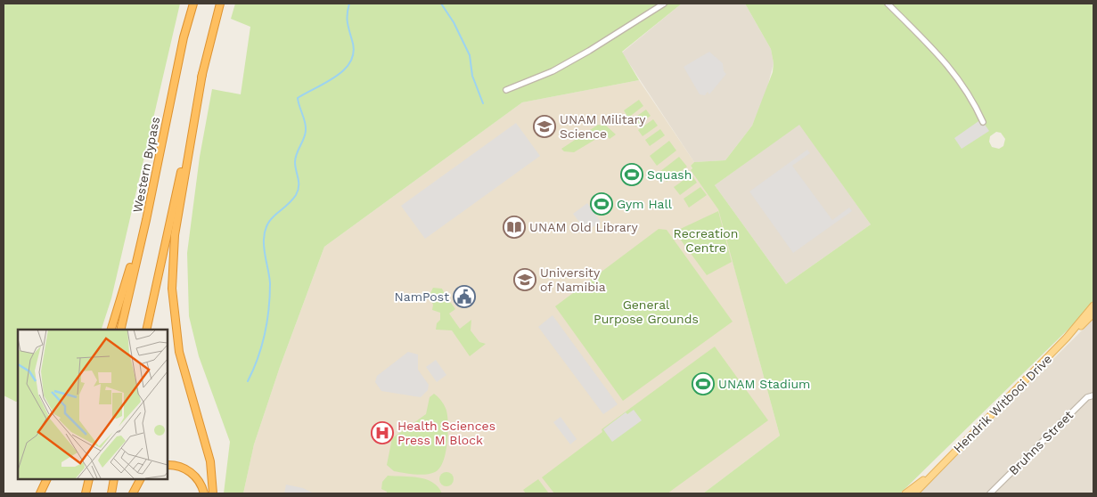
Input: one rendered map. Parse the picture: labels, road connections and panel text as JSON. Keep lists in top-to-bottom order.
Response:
{
  "streets": {
    "highway": ["Western Bypass"],
    "main road": ["Hendrik Witbooi Drive"],
    "street": ["Bruhns Street"]
  },
  "parks": ["Recreation Centre", "General Purpose Grounds"],
  "places": {
    "school or university": ["UNAM Military Science", "University of Namibia"],
    "sports": ["Squash", "Gym Hall", "UNAM Stadium"],
    "library": ["UNAM Old Library"],
    "public building": ["NamPost"],
    "hospital": ["Health Sciences Press M Block"]
  }
}
